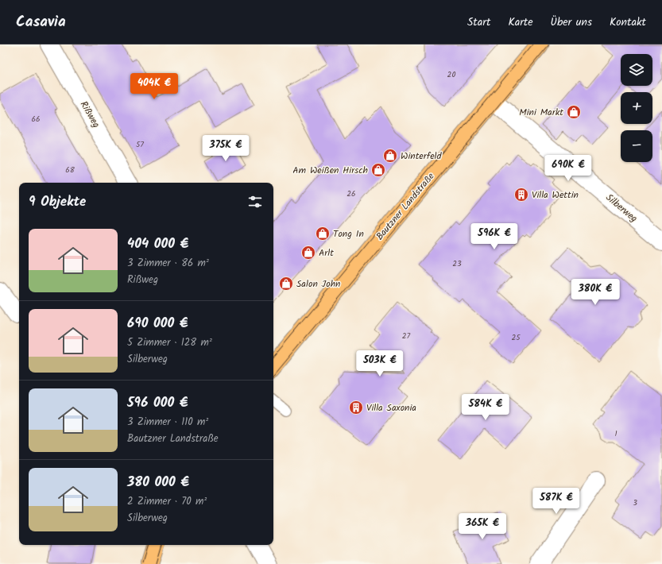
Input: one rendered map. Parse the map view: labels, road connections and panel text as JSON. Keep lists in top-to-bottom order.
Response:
{
  "streets": {
    "main road": ["Bautzner Landstraße"],
    "street": ["Rißweg", "Silberweg"]
  },
  "crossings": [
    ["Bautzner Landstraße", "Silberweg"]
  ],
  "places": {
    "shop": [
      "Mini Markt",
      "Winterfeld",
      "Am Weißen Hirsch",
      "Tong In",
      "Arlt",
      "Salon John"
    ],
    "building": ["Villa Wettin", "Villa Saxonia"]
  },
  "house_numbers": [
    "20",
    "66",
    "57",
    "68",
    "26",
    "23",
    "27",
    "25",
    "1",
    "3"
  ],
  "page": {
    "header": "Casavia",
    "nav": [
      "Start",
      "Karte",
      "Über uns",
      "Kontakt"
    ],
    "map_buttons": ["+", "−"],
    "price": [
      "404K €",
      "375K €",
      "690K €",
      "596K €",
      "380K €",
      "503K €",
      "584K €",
      "587K €",
      "365K €"
    ],
    "heading": "9 Objekte",
    "list": [
      {
        "name": "404 000 €",
        "note": "3 Zimmer · 86 m² · Rißweg"
      },
      {
        "name": "690 000 €",
        "note": "5 Zimmer · 128 m² · Silberweg"
      },
      {
        "name": "596 000 €",
        "note": "3 Zimmer · 110 m² · Bautzner Landstraße"
      },
      {
        "name": "380 000 €",
        "note": "2 Zimmer · 70 m² · Silberweg"
      }
    ]
  }
}
